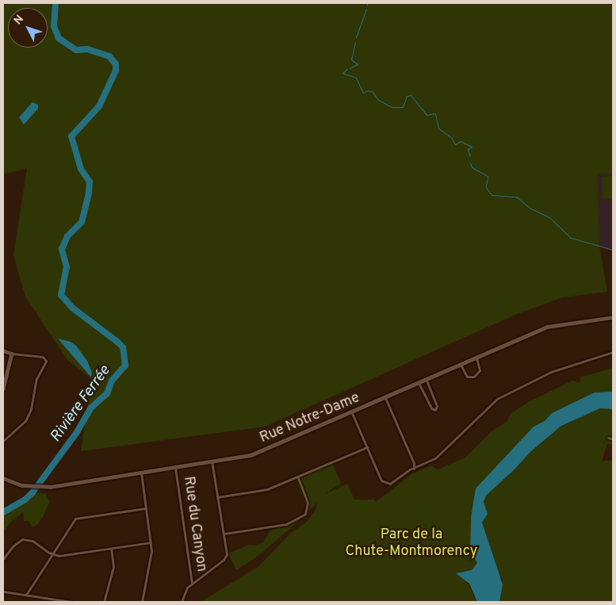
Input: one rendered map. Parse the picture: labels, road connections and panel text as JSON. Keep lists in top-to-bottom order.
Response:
{
  "streets": {
    "street": ["Rue Notre-Dame", "Rue du Canyon"]
  },
  "crossings": [
    ["Rue Notre-Dame", "Rue du Canyon"]
  ],
  "water": ["Rivière Ferrée"],
  "parks": ["Parc de la Chute-Montmorency"],
  "north": "top left"
}
